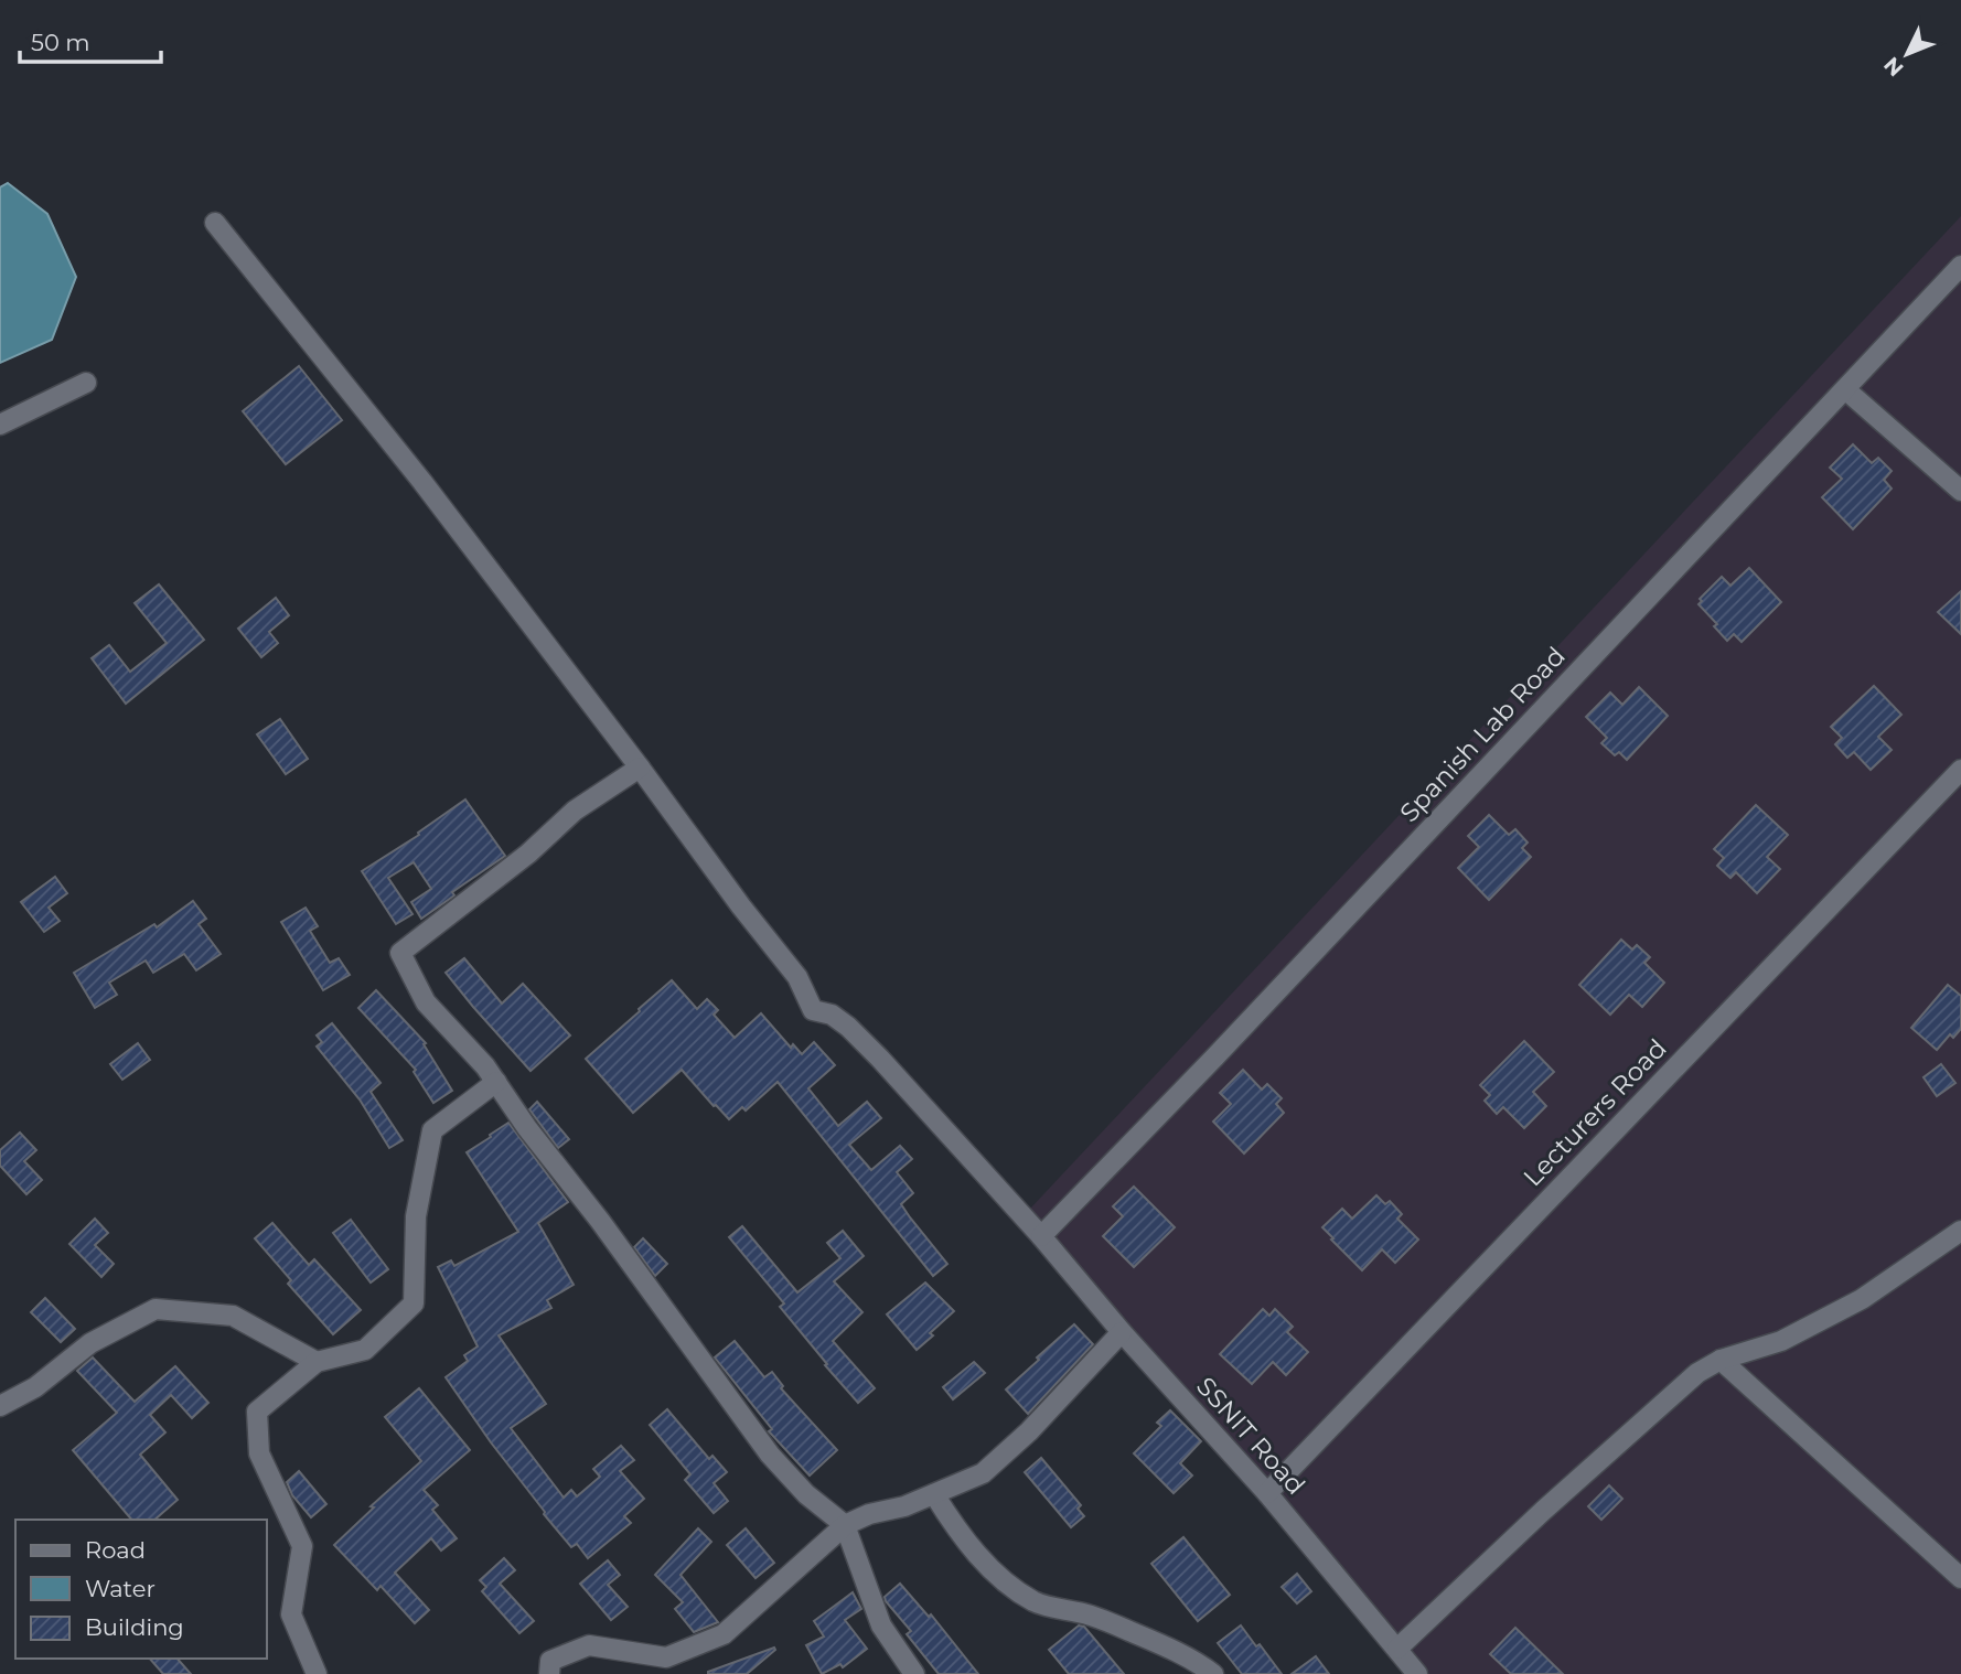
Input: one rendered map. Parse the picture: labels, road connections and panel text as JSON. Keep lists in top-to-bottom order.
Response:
{
  "streets": {
    "street": ["Spanish Lab Road", "Lecturers Road", "SSNIT Road"]
  },
  "crossings": [
    ["Spanish Lab Road", "SSNIT Road"],
    ["Lecturers Road", "SSNIT Road"]
  ],
  "legend": ["Road", "Water", "Building"],
  "scale_bar": "50 m",
  "north": "bottom left"
}
